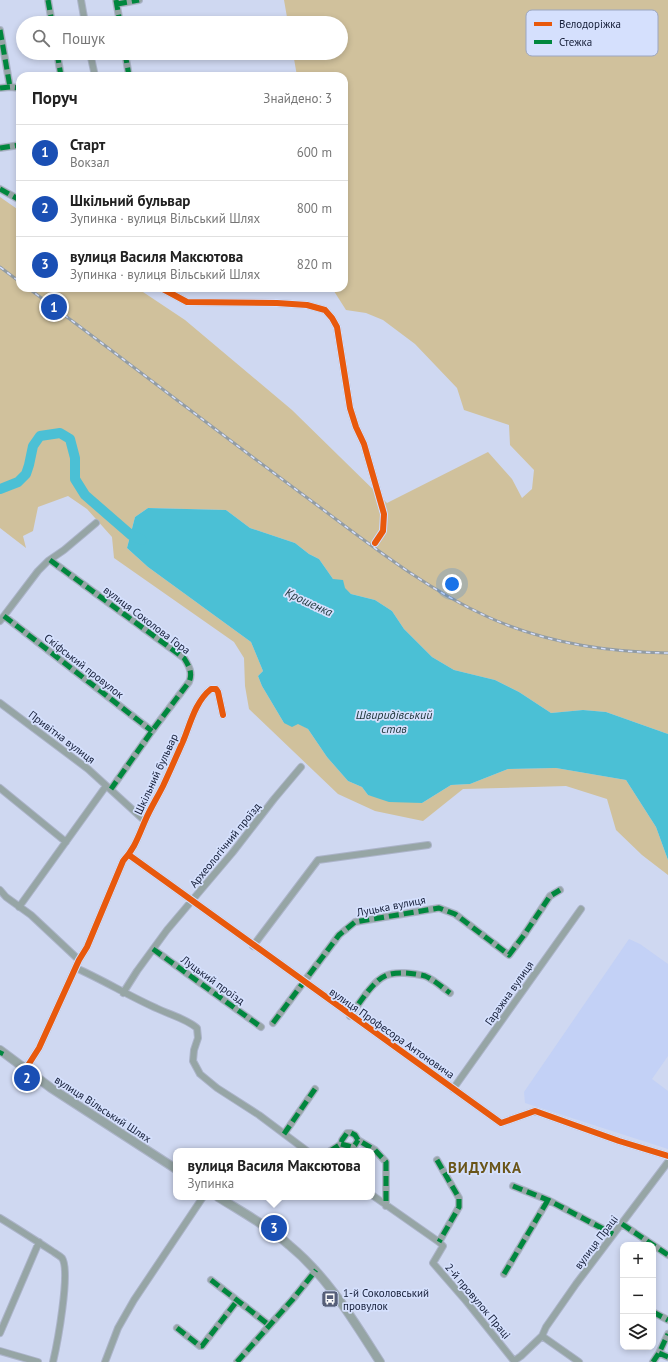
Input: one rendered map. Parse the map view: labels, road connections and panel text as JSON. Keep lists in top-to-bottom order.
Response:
{
  "streets": {
    "street": [
      "вулиця Соколова Гора",
      "Скіфський провулок",
      "Привітна вулиця",
      "Шкільний бульвар",
      "Археологічний проїзд",
      "Луцька вулиця",
      "Луцький проїзд",
      "Гаражна вулиця",
      "вулиця Професора Антоновича",
      "вулиця Вільський Шлях",
      "вулиця Праці",
      "2-й провулок Праці"
    ]
  },
  "crossings": [
    ["вулиця Соколова Гора", "Скіфський провулок"],
    ["вулиця Соколова Гора", "Привітна вулиця"],
    ["Шкільний бульвар", "вулиця Професора Антоновича"],
    ["Шкільний бульвар", "вулиця Вільський Шлях"],
    ["Археологічний проїзд", "Луцький проїзд"],
    ["Археологічний проїзд", "вулиця Професора Антоновича"],
    ["Луцька вулиця", "вулиця Професора Антоновича"],
    ["Гаражна вулиця", "вулиця Професора Антоновича"],
    ["вулиця Праці", "2-й провулок Праці"]
  ],
  "districts": ["ВИДУМКА"],
  "water": ["Крошенка", "Швиридівський став"],
  "places": {
    "bus stop": ["1-й Соколовський провулок"]
  },
  "legend": ["Велодоріжка", "Стежка"],
  "page": {
    "search": "Пошук",
    "heading": ["Поруч", "Знайдено: 3"],
    "list": [
      {
        "mark": "1",
        "name": "Старт",
        "note": "Вокзал",
        "value": "600 m"
      },
      {
        "mark": "2",
        "name": "Шкільний бульвар",
        "note": "Зупинка · вулиця Вільський Шлях",
        "value": "800 m"
      },
      {
        "mark": "3",
        "name": "вулиця Василя Максютова",
        "note": "Зупинка · вулиця Вільський Шлях",
        "value": "820 m"
      }
    ],
    "pins": ["1", "2", "3"],
    "popup": ["вулиця Василя Максютова", "Зупинка"],
    "map_buttons": ["+", "−"]
  }
}
